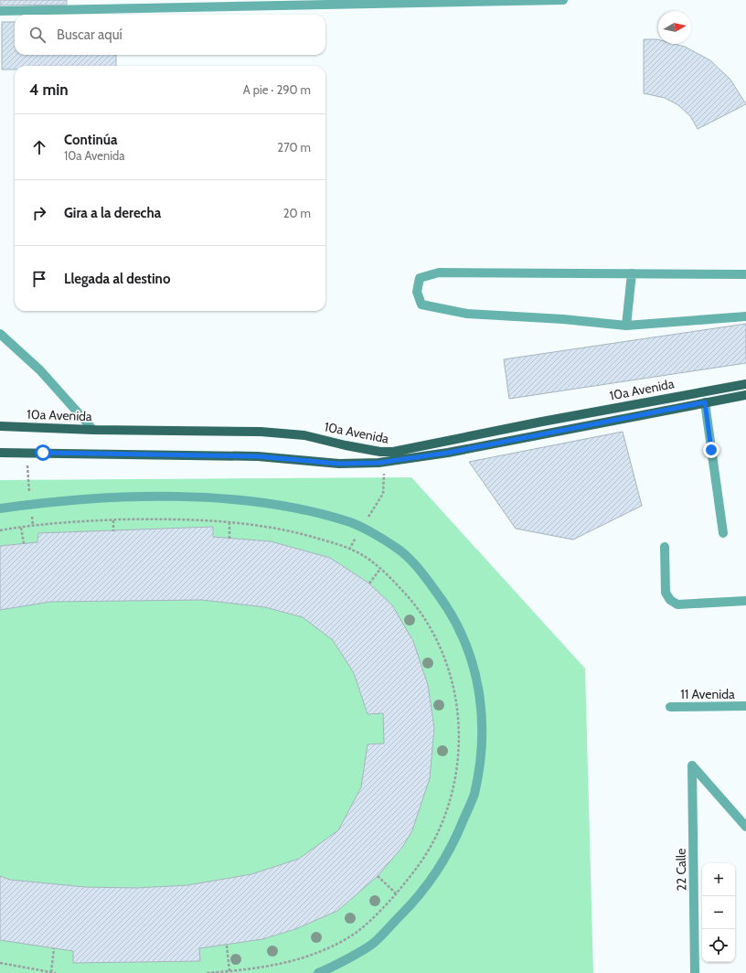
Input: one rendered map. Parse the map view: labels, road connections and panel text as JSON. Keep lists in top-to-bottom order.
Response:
{
  "streets": {
    "main road": ["10a Avenida"],
    "street": ["11 Avenida", "22 Calle"]
  },
  "north": "right",
  "page": {
    "search": "Buscar aquí",
    "heading": ["4 min", "A pie · 290 m"],
    "list": [
      ["Continúa", "10a Avenida", "270 m"],
      ["Gira a la derecha", "20 m"],
      "Llegada al destino"
    ],
    "map_buttons": ["+", "−"]
  }
}
